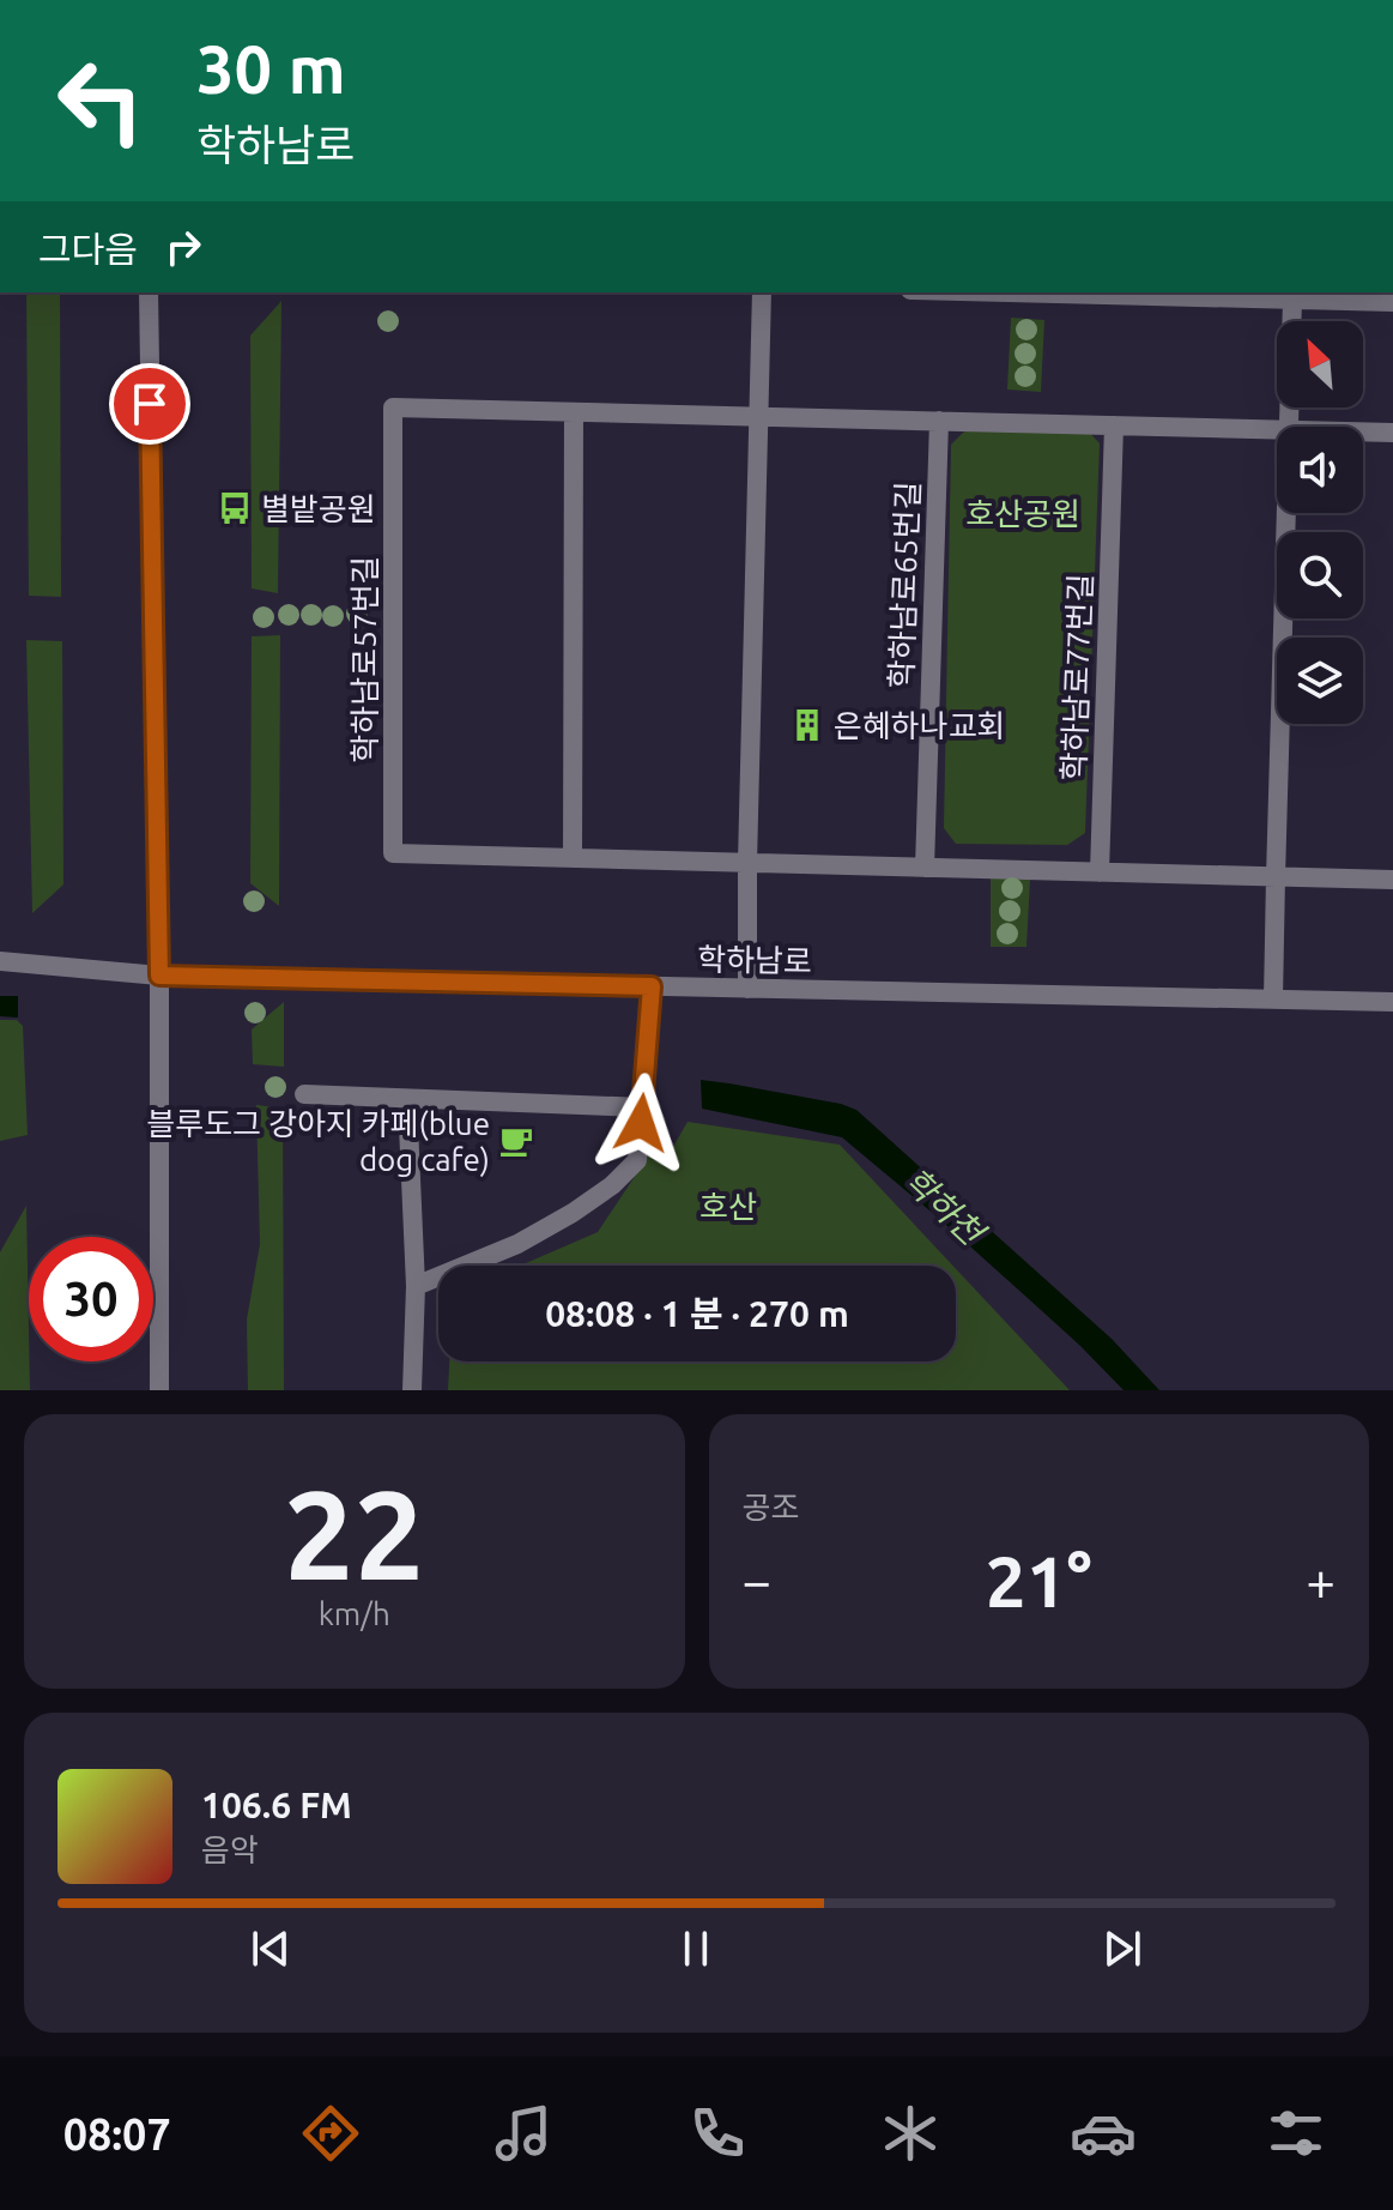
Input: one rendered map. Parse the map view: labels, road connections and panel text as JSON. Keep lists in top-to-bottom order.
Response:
{
  "streets": {
    "street": [
      "학하남로65번길",
      "학하남로57번길",
      "학하남로77번길",
      "학하남로"
    ]
  },
  "water": ["학하천"],
  "parks": ["호산공원", "호산"],
  "places": {
    "bus stop": ["별밭공원"],
    "building": ["은혜하나교회"],
    "cafe": ["블루도그 강아지 카페(blue dog cafe)"]
  },
  "north": "top left",
  "page": {
    "turn": ["30 m", "학하남로"],
    "then": "그다음",
    "limit": "30",
    "trip": "08:08 · 1 분 · 270 m",
    "tile": [
      ["22", "km/h"],
      "공조"
    ],
    "heat": ["−", "21°", "+"],
    "song": ["106.6 FM", "음악"],
    "tabs": "08:07"
  }
}
